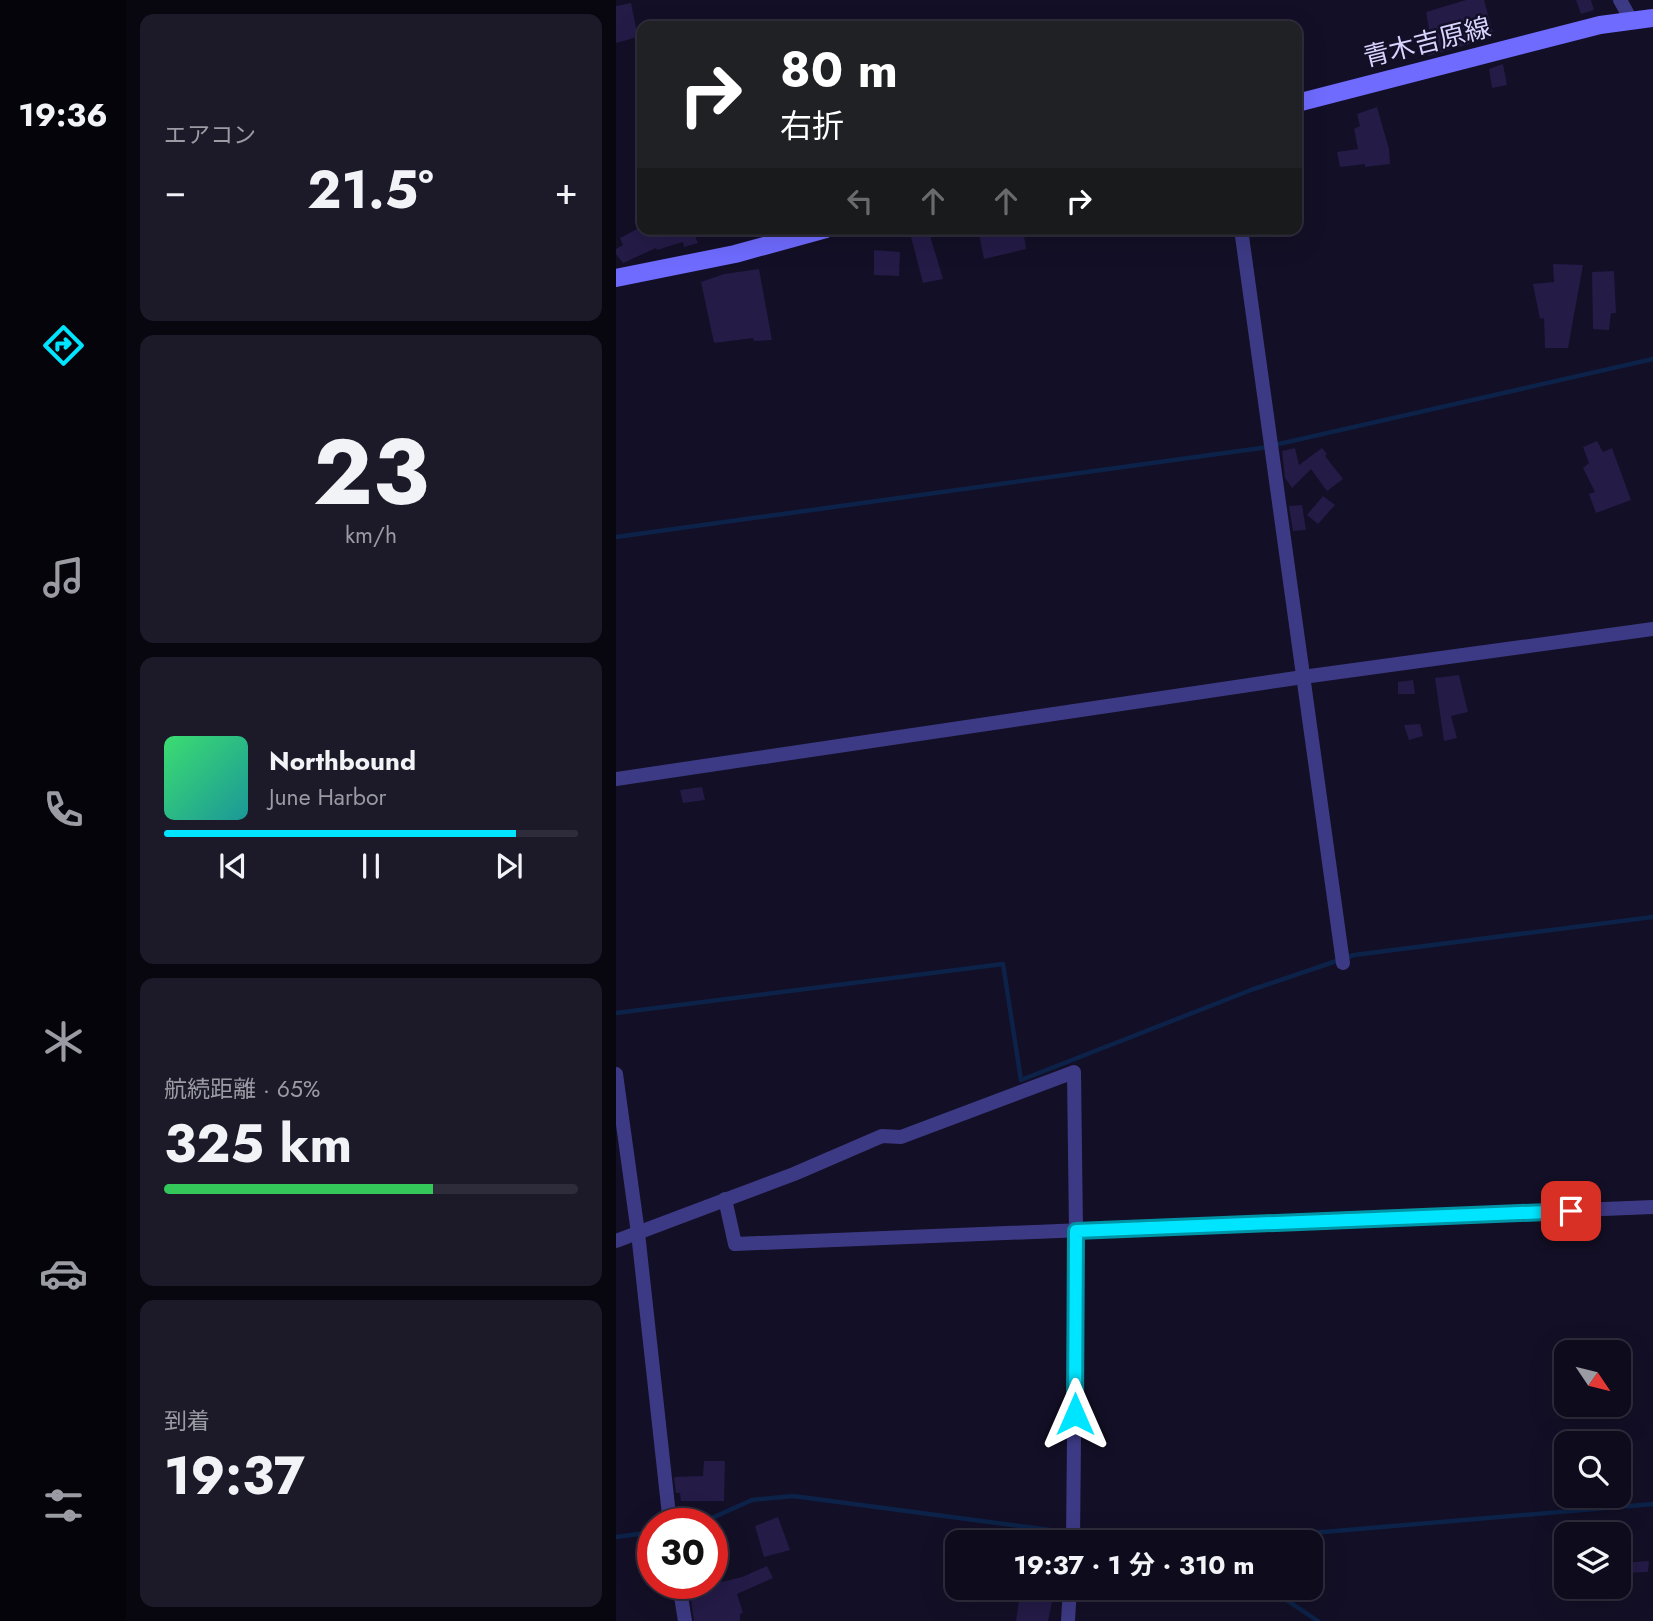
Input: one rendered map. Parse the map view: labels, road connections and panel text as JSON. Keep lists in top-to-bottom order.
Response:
{
  "streets": {
    "main road": ["青木吉原線"]
  },
  "north": "bottom right",
  "page": {
    "tabs": "19:36",
    "tile": [
      "エアコン",
      ["23", "km/h"],
      ["航続距離 · 65%", "325 km"],
      ["到着", "19:37"]
    ],
    "turn": ["80 m", "右折"],
    "heat": ["−", "21.5°", "+"],
    "song": ["Northbound", "June Harbor"],
    "limit": "30",
    "trip": "19:37 · 1 分 · 310 m"
  }
}
